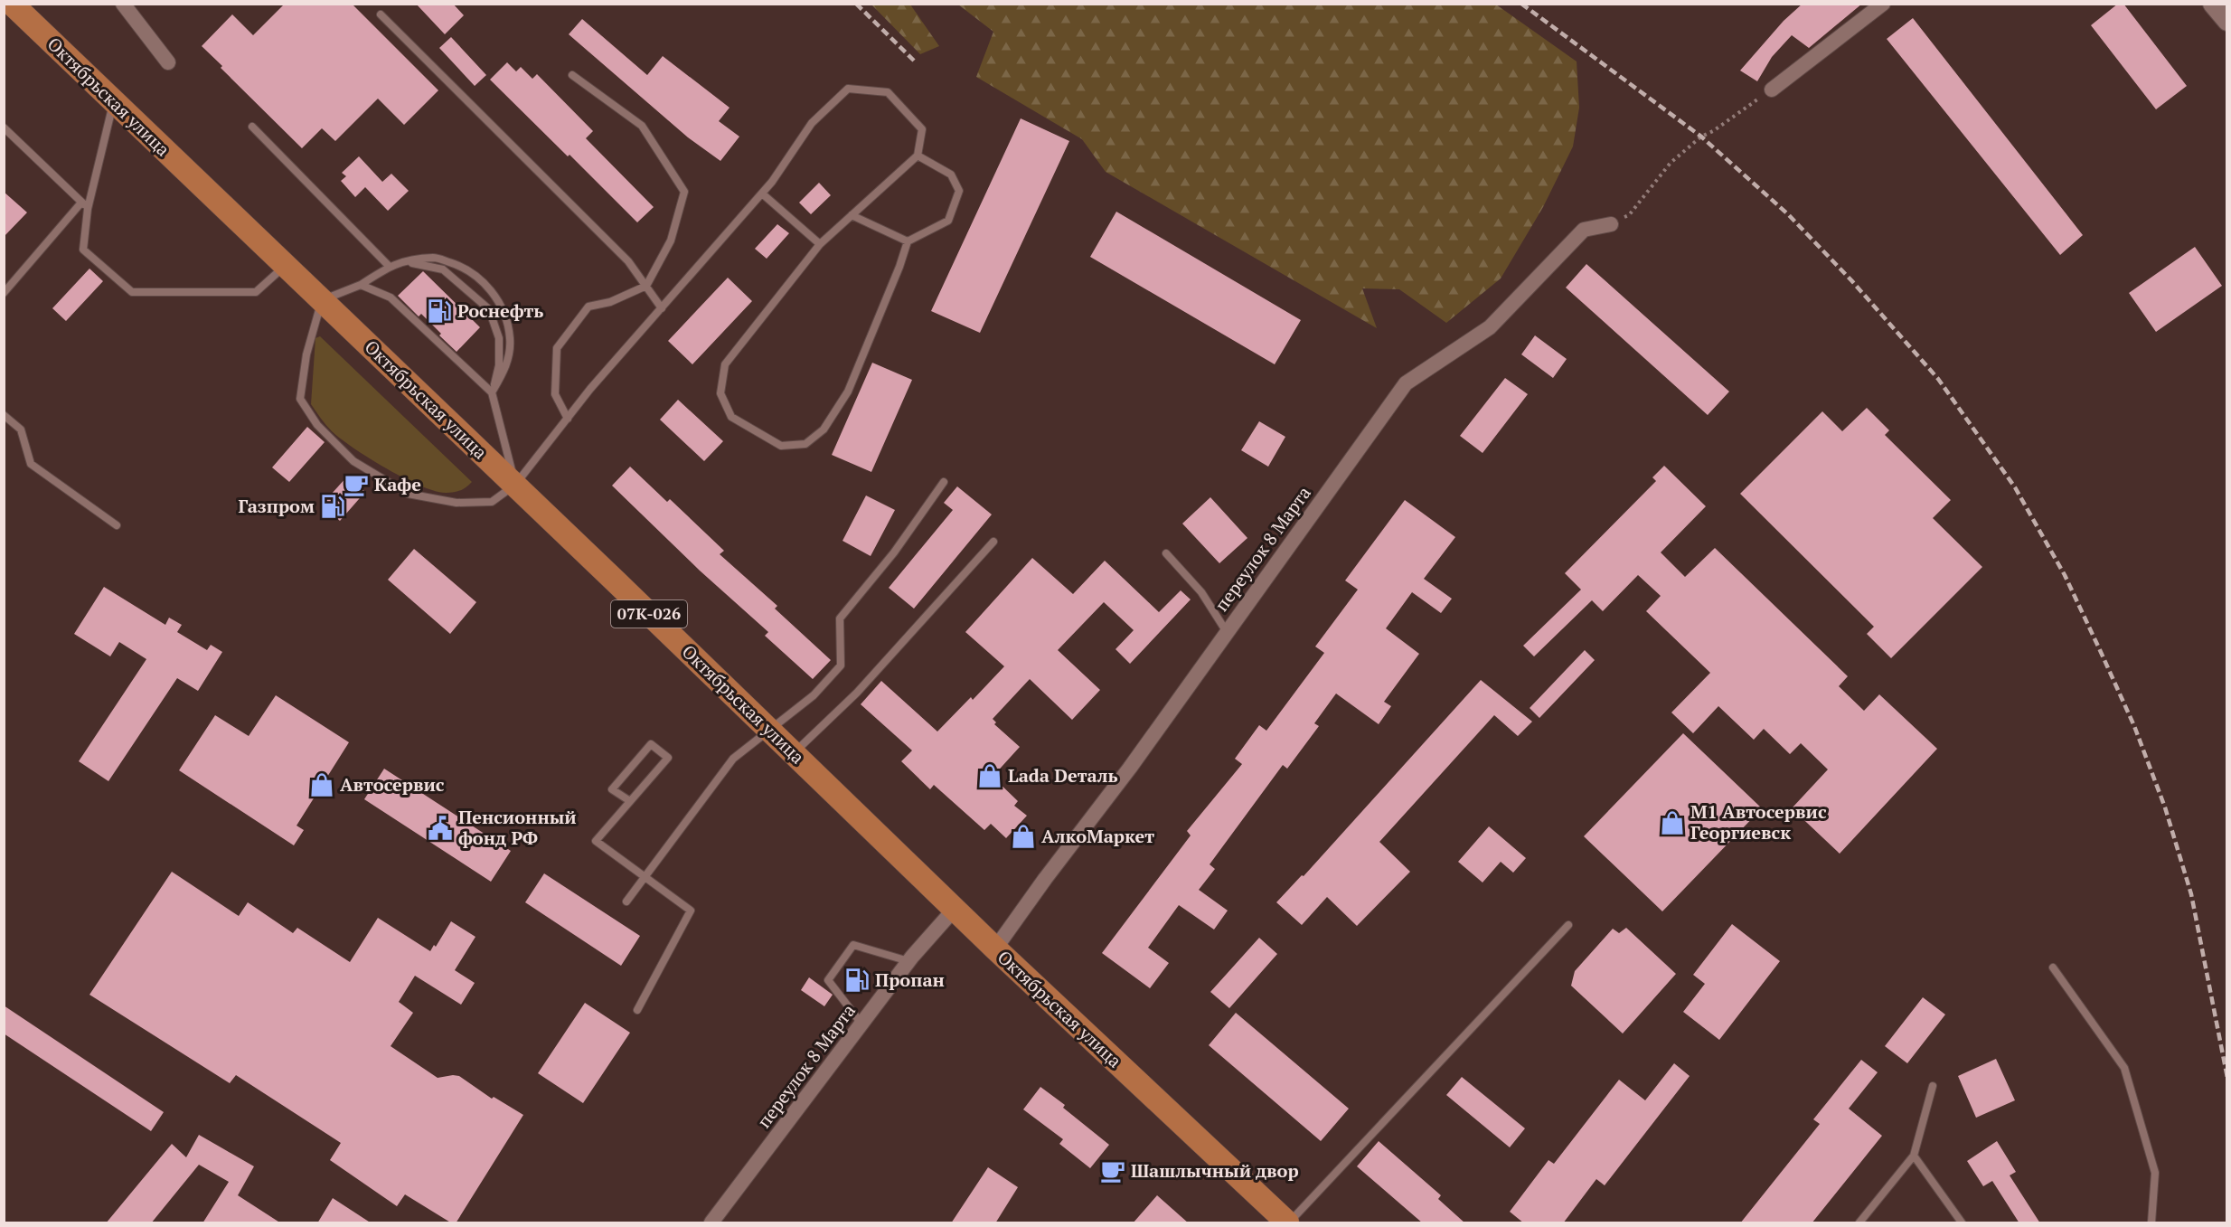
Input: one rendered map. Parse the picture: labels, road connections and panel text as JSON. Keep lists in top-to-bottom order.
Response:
{
  "streets": {
    "main road": ["Октябрьская улица", "07К-026"],
    "street": ["переулок 8 Марта"]
  },
  "crossings": [
    ["Октябрьская улица", "переулок 8 Марта"]
  ],
  "places": {
    "fuel station": ["Роснефть", "Газпром", "Пропан"],
    "cafe": ["Кафе", "Шашлычный двор"],
    "shop": [
      "Lada Dеталь",
      "Автосервис",
      "М1 Автосервис Георгиевск",
      "АлкоМаркет"
    ],
    "public building": ["Пенсионный фонд РФ"]
  }
}
